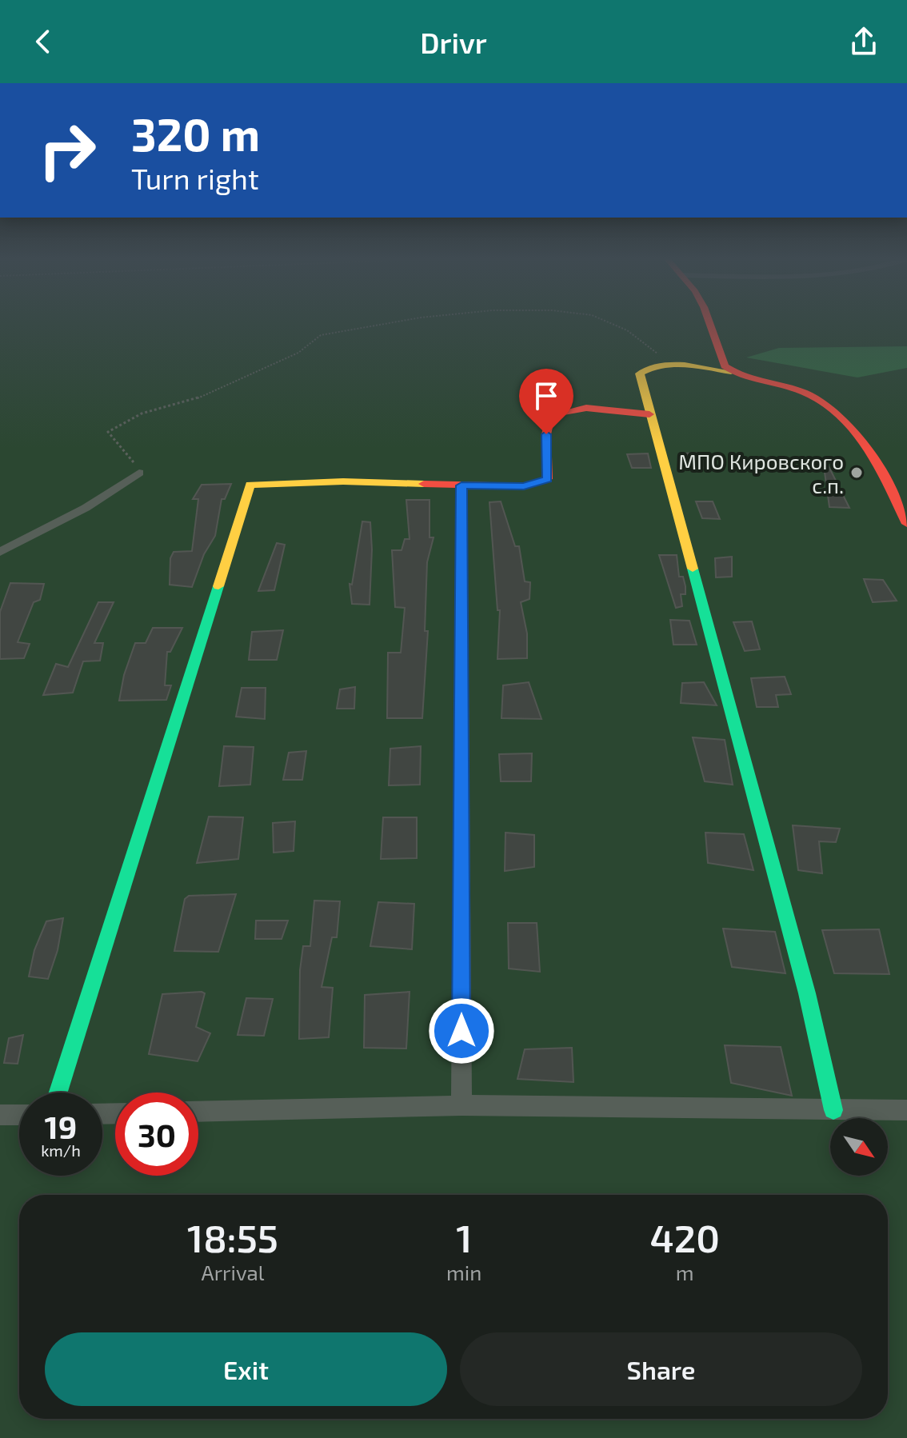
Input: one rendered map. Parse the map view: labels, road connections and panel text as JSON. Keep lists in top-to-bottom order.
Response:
{
  "places": ["МПО Кировского с.п."],
  "north": "bottom right",
  "page": {
    "header": "Drivr",
    "turn": ["320 m", "Turn right"],
    "speed": "19 km/h",
    "limit": "30",
    "eta": [
      "18:55",
      "Arrival",
      "1",
      "min",
      "420",
      "m"
    ],
    "buttons": ["Exit", "Share"]
  }
}
